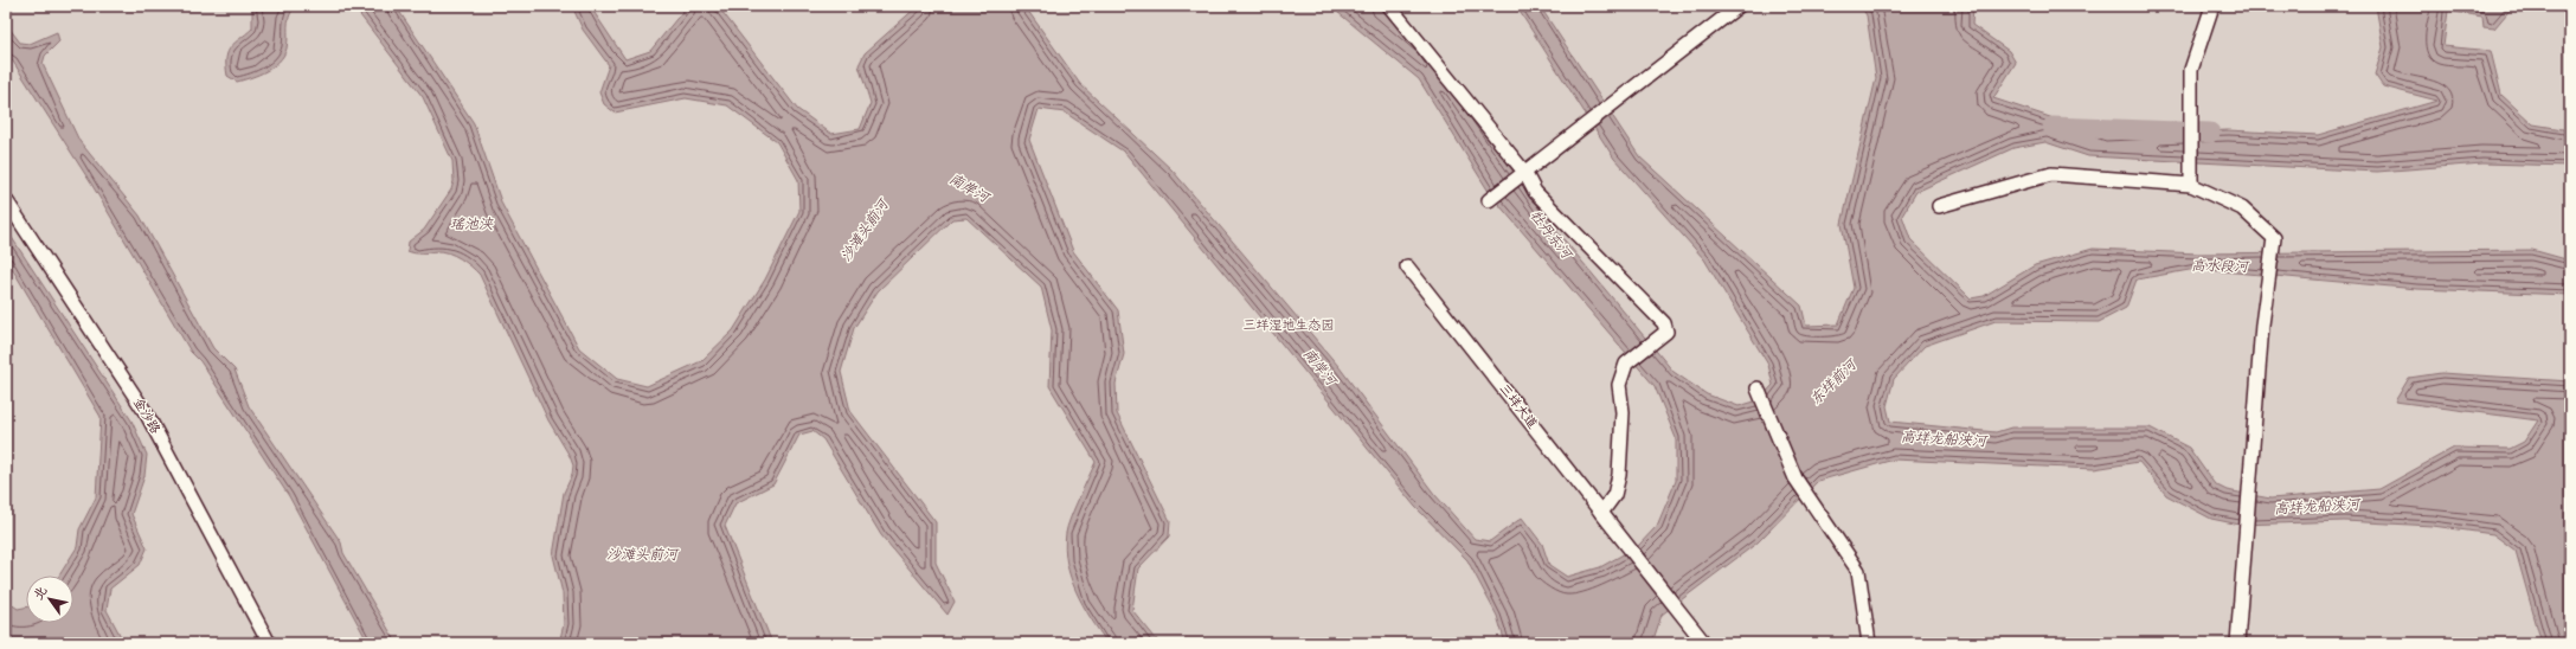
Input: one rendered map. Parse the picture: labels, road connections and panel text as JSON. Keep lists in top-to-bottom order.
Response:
{
  "streets": {
    "street": ["三垟大道", "金沙路"]
  },
  "water": [
    "南岸河",
    "瑶池浃",
    "沙滩头前河",
    "牡丹东河",
    "高水段河",
    "东垟前河",
    "高垟龙船浃河"
  ],
  "parks": ["三垟湿地生态园"],
  "north": "top left"
}
